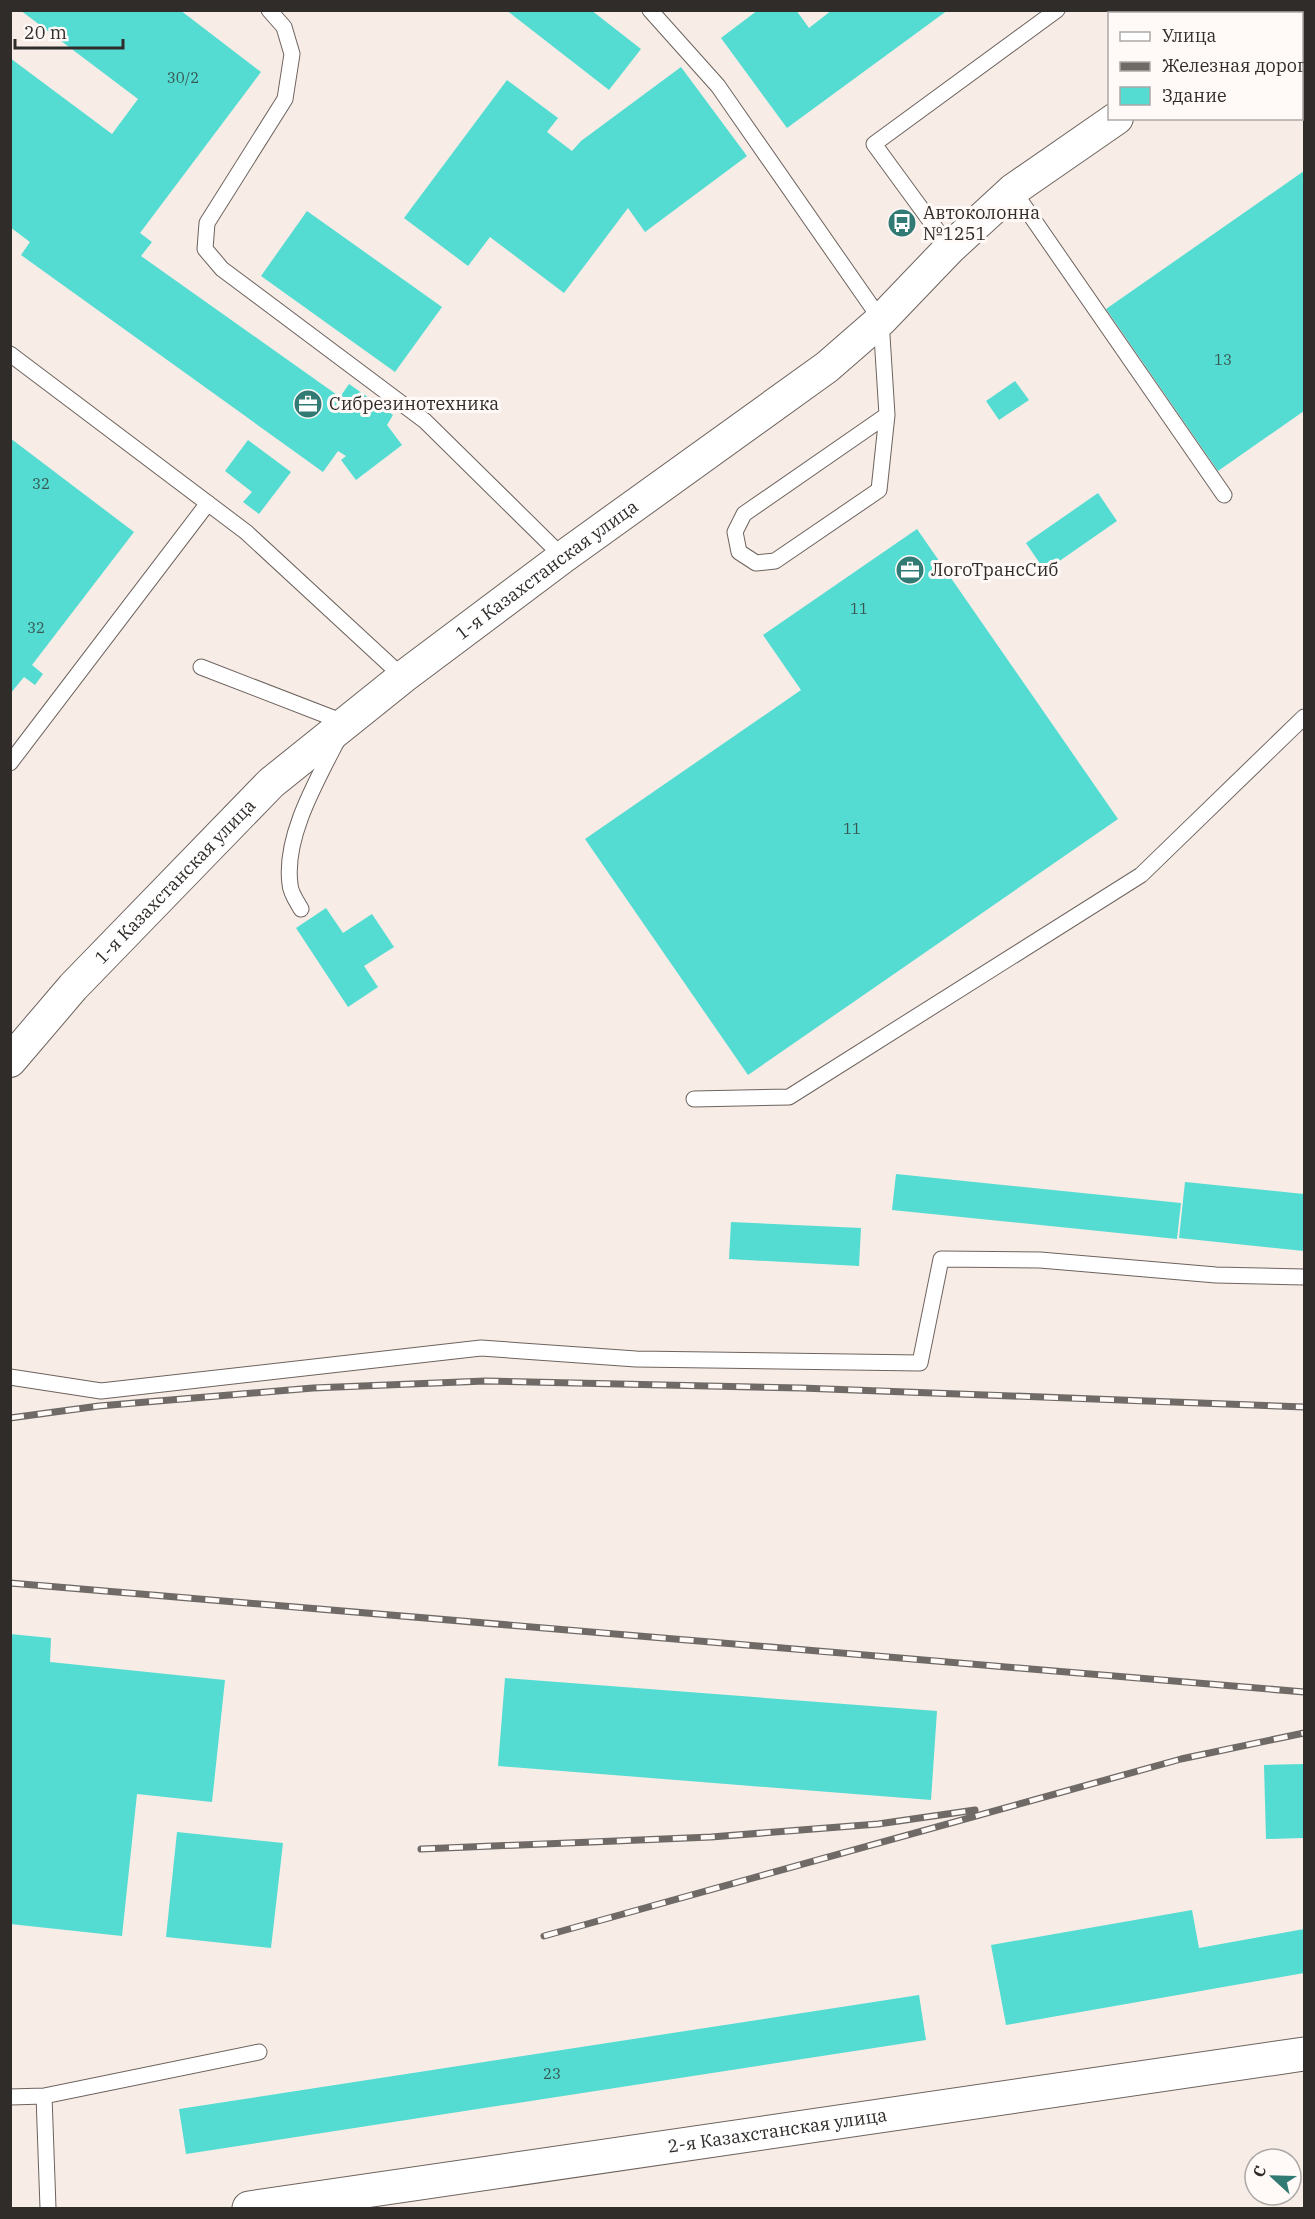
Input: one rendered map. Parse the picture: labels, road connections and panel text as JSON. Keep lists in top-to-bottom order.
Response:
{
  "streets": {
    "street": ["1-я Казахстанская улица", "2-я Казахстанская улица"]
  },
  "places": {
    "bus stop": ["Автоколонна №1251"],
    "office": ["Сибрезинотехника", "ЛогоТрансСиб"]
  },
  "house_numbers": [
    "30/2",
    "13",
    "32",
    "11",
    "32",
    "11",
    "23"
  ],
  "legend": ["Улица", "Железная дорога", "Здание"],
  "scale_bar": "20 m",
  "north": "left"
}
